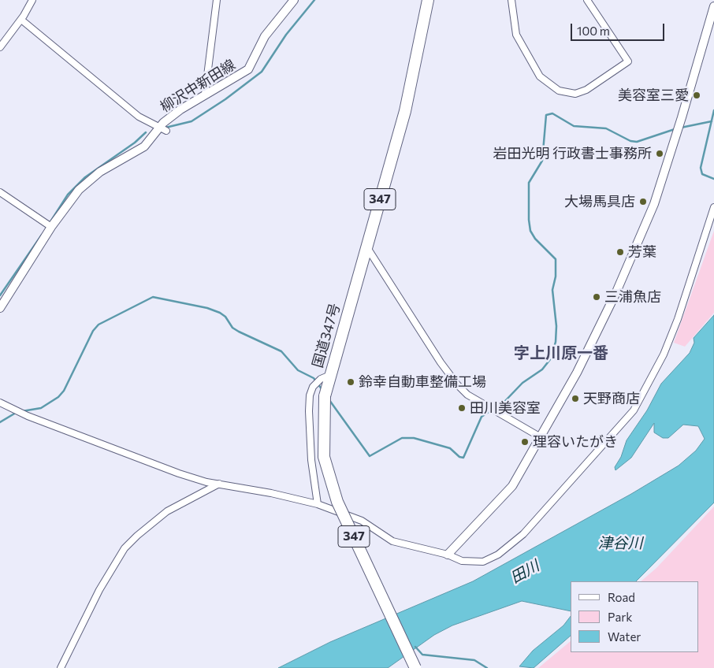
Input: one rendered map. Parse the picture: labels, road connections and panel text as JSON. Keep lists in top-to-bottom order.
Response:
{
  "streets": {
    "highway": ["347", "国道347号"],
    "street": ["柳沢中新田線"]
  },
  "districts": ["字上川原一番"],
  "water": ["津谷川", "田川"],
  "places": [
    "美容室三愛",
    "岩田光明 行政書士事務所",
    "大場馬具店",
    "芳葉",
    "三浦魚店",
    "鈴幸自動車整備工場",
    "天野商店",
    "田川美容室",
    "理容いたがき"
  ],
  "legend": ["Road", "Park", "Water"],
  "scale_bar": "100 m"
}
